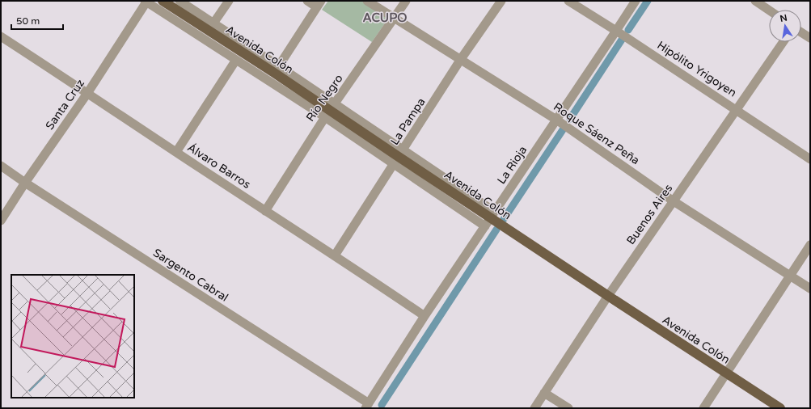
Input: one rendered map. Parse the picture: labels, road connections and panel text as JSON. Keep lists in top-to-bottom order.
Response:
{
  "streets": {
    "main road": ["Avenida Colón"],
    "street": [
      "Hipólito Yrigoyen",
      "Río Negro",
      "Santa Cruz",
      "La Pampa",
      "Roque Sáenz Peña",
      "La Rioja",
      "Álvaro Barros",
      "Buenos Aires",
      "Sargento Cabral"
    ]
  },
  "crossings": [
    ["Avenida Colón", "Río Negro"],
    ["Avenida Colón", "Santa Cruz"],
    ["Avenida Colón", "La Pampa"],
    ["Avenida Colón", "La Rioja"],
    ["Avenida Colón", "Buenos Aires"],
    ["Hipólito Yrigoyen", "La Rioja"],
    ["Hipólito Yrigoyen", "Buenos Aires"],
    ["Río Negro", "Roque Sáenz Peña"],
    ["Río Negro", "Álvaro Barros"],
    ["Santa Cruz", "Álvaro Barros"],
    ["Santa Cruz", "Sargento Cabral"],
    ["La Pampa", "Roque Sáenz Peña"],
    ["La Pampa", "Álvaro Barros"],
    ["Roque Sáenz Peña", "La Rioja"],
    ["Roque Sáenz Peña", "Buenos Aires"],
    ["La Rioja", "Álvaro Barros"],
    ["La Rioja", "Sargento Cabral"]
  ],
  "districts": ["ACUPO"],
  "scale_bar": "50 m",
  "north": "top"
}
